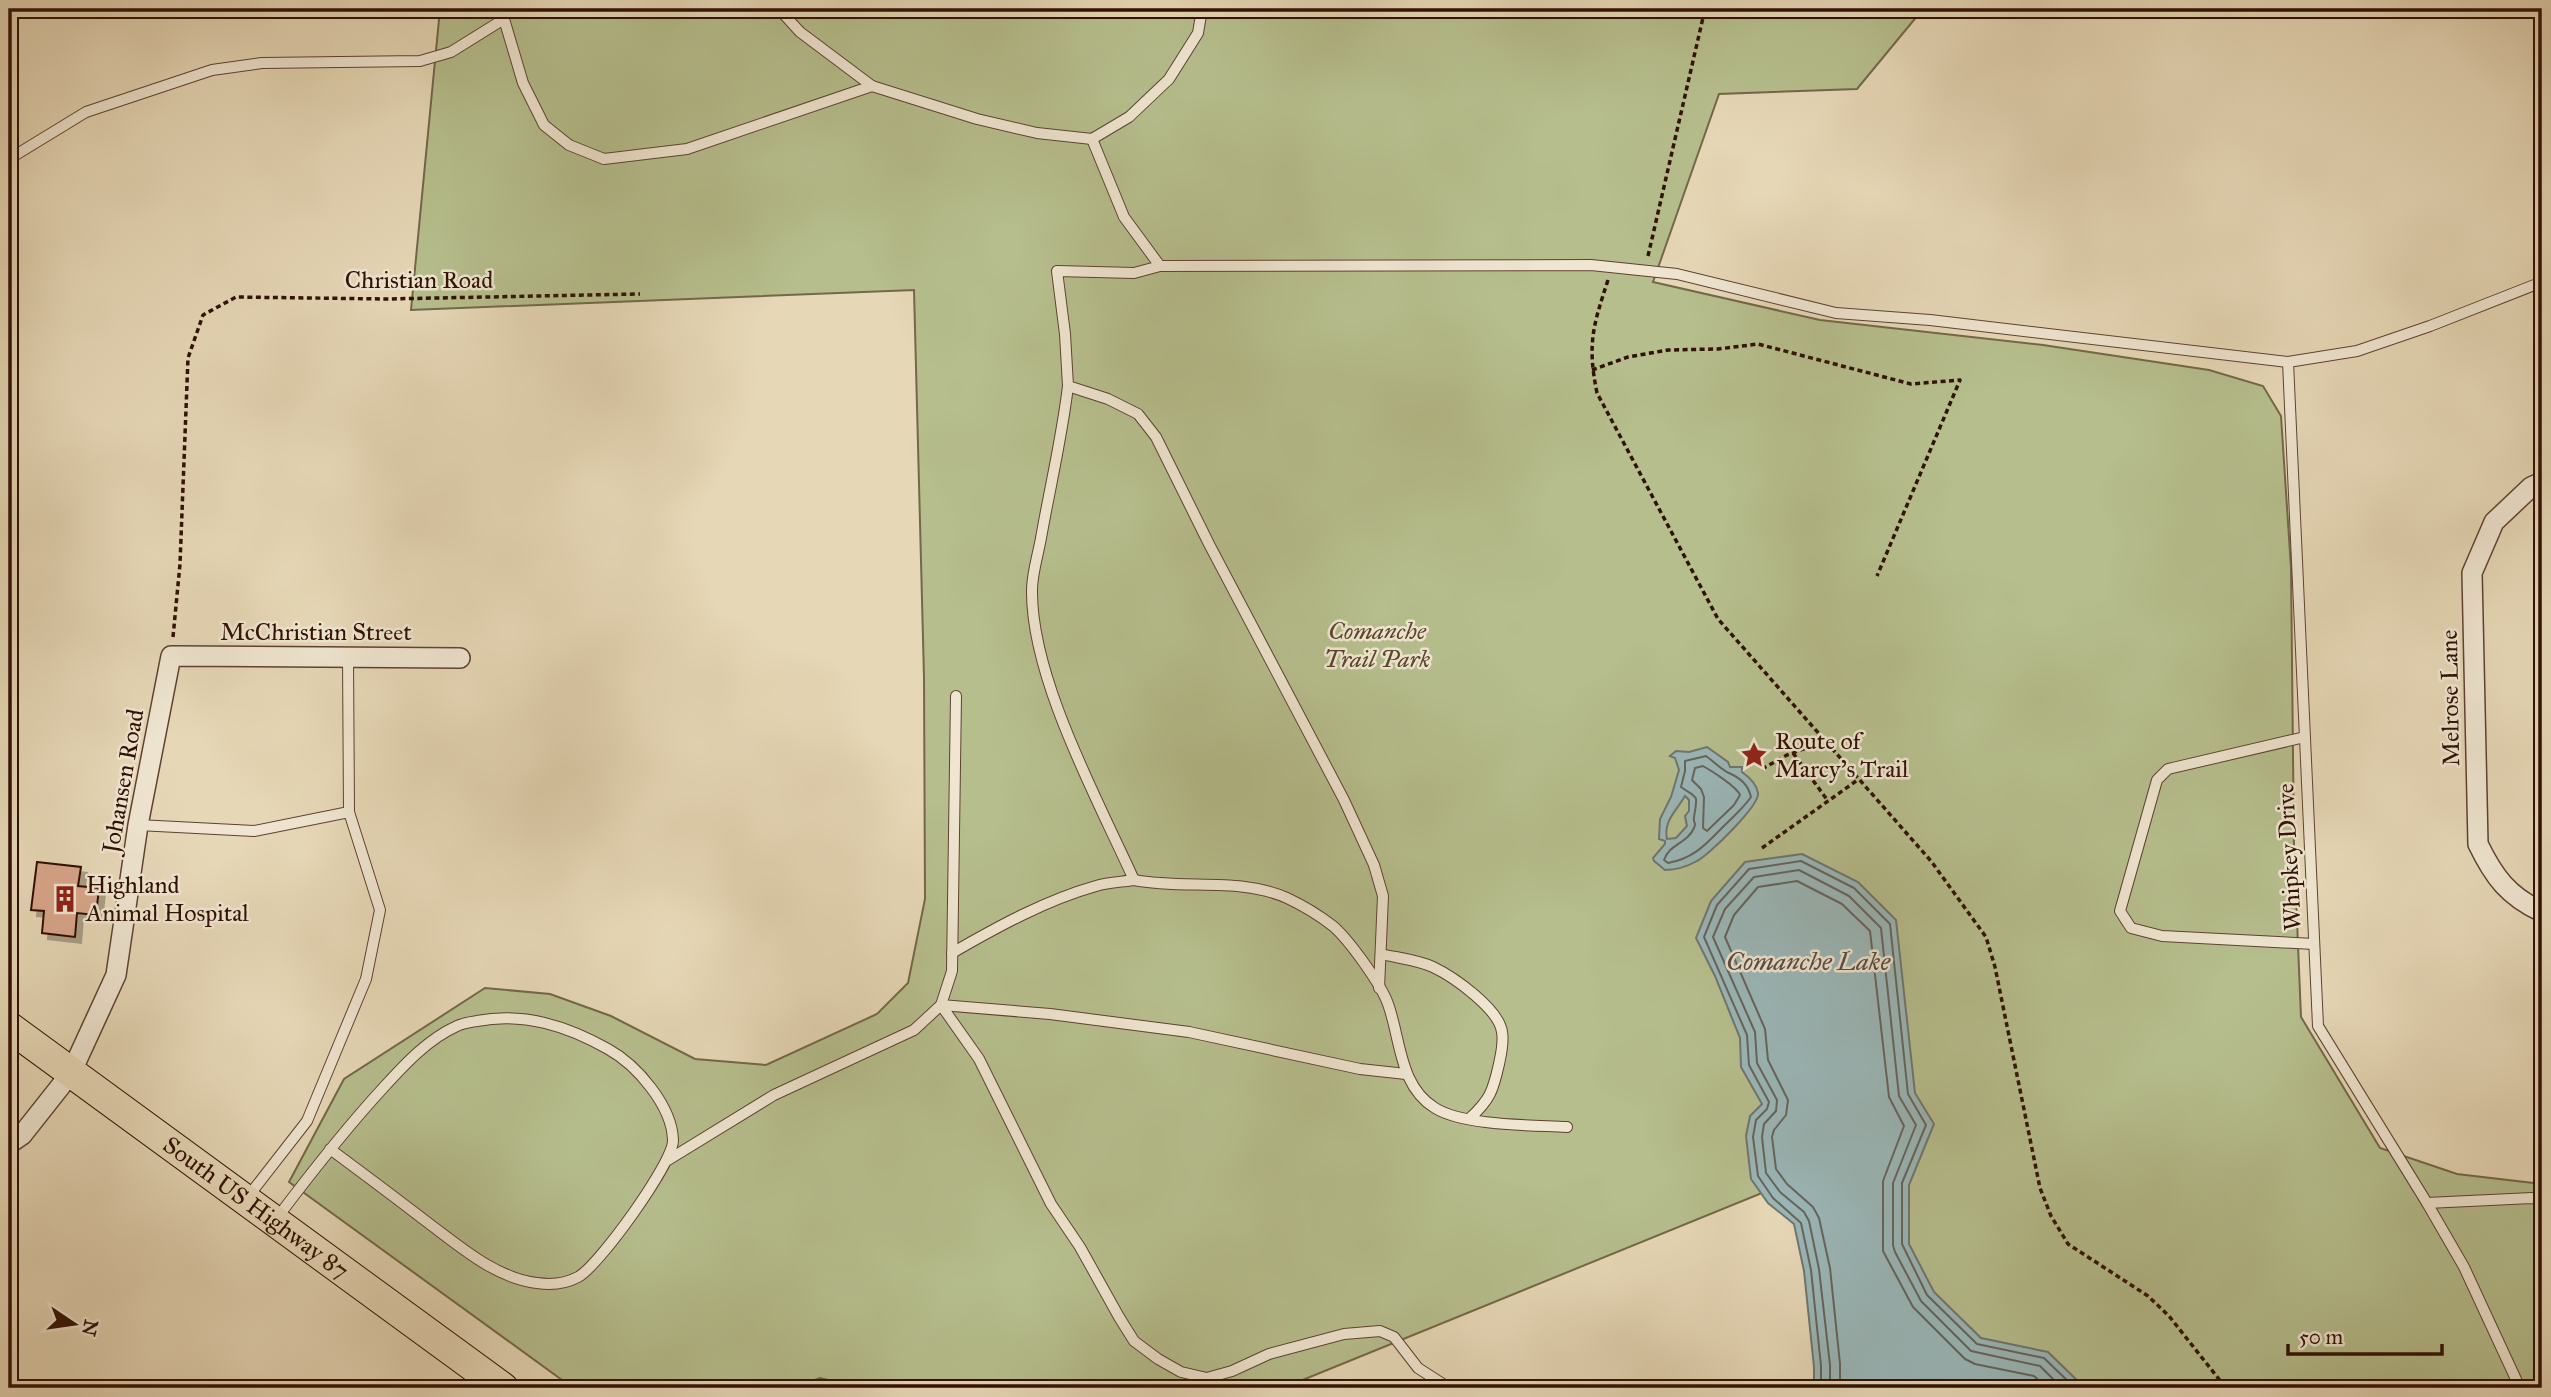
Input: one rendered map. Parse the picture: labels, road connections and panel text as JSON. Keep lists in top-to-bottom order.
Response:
{
  "streets": {
    "main road": ["South US Highway 87"],
    "street": ["McChristian Street", "Melrose Lane", "Johansen Road"],
    "lane": ["Whipkey Drive"],
    "path": ["Christian Road"]
  },
  "crossings": [
    ["Christian Road", "McChristian Street"],
    ["Christian Road", "Johansen Road"],
    ["McChristian Street", "Johansen Road"],
    ["Johansen Road", "South US Highway 87"]
  ],
  "water": ["Comanche Lake"],
  "parks": ["Comanche Trail Park"],
  "places": {
    "place": ["Route of Marcy's Trail"],
    "building": ["Highland Animal Hospital"]
  },
  "scale_bar": "50 m",
  "north": "right"
}
